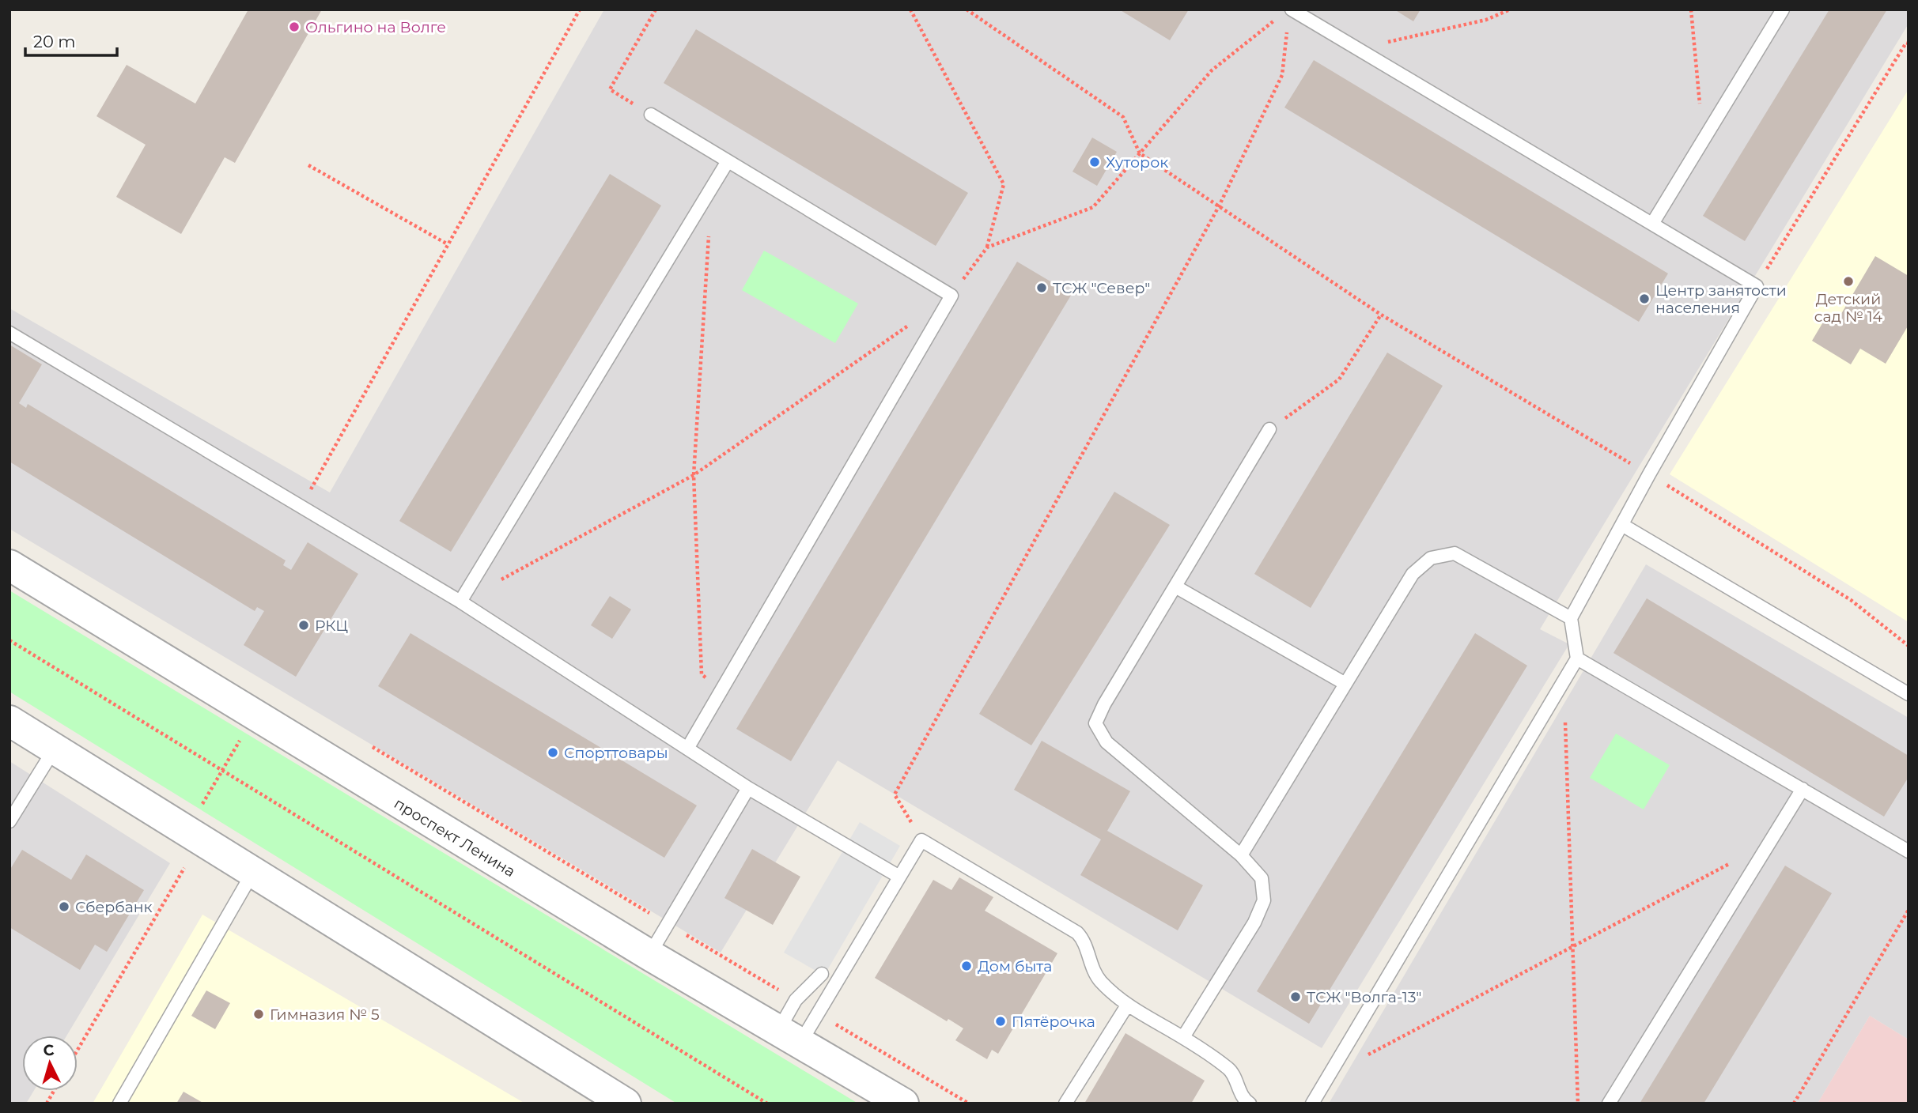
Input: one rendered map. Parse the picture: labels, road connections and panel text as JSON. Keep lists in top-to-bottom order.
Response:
{
  "streets": {
    "street": ["проспект Ленина"]
  },
  "places": [
    "Ольгино на Волге",
    "Хуторок",
    "Детский сад № 14",
    "ТСЖ \"Север\"",
    "Центр занятости населения",
    "РКЦ",
    "Спорттовары",
    "Сбербанк",
    "Дом быта",
    "ТСЖ \"Волга-13\"",
    "Гимназия № 5",
    "Пятёрочка"
  ],
  "scale_bar": "20 m",
  "north": "top"
}
